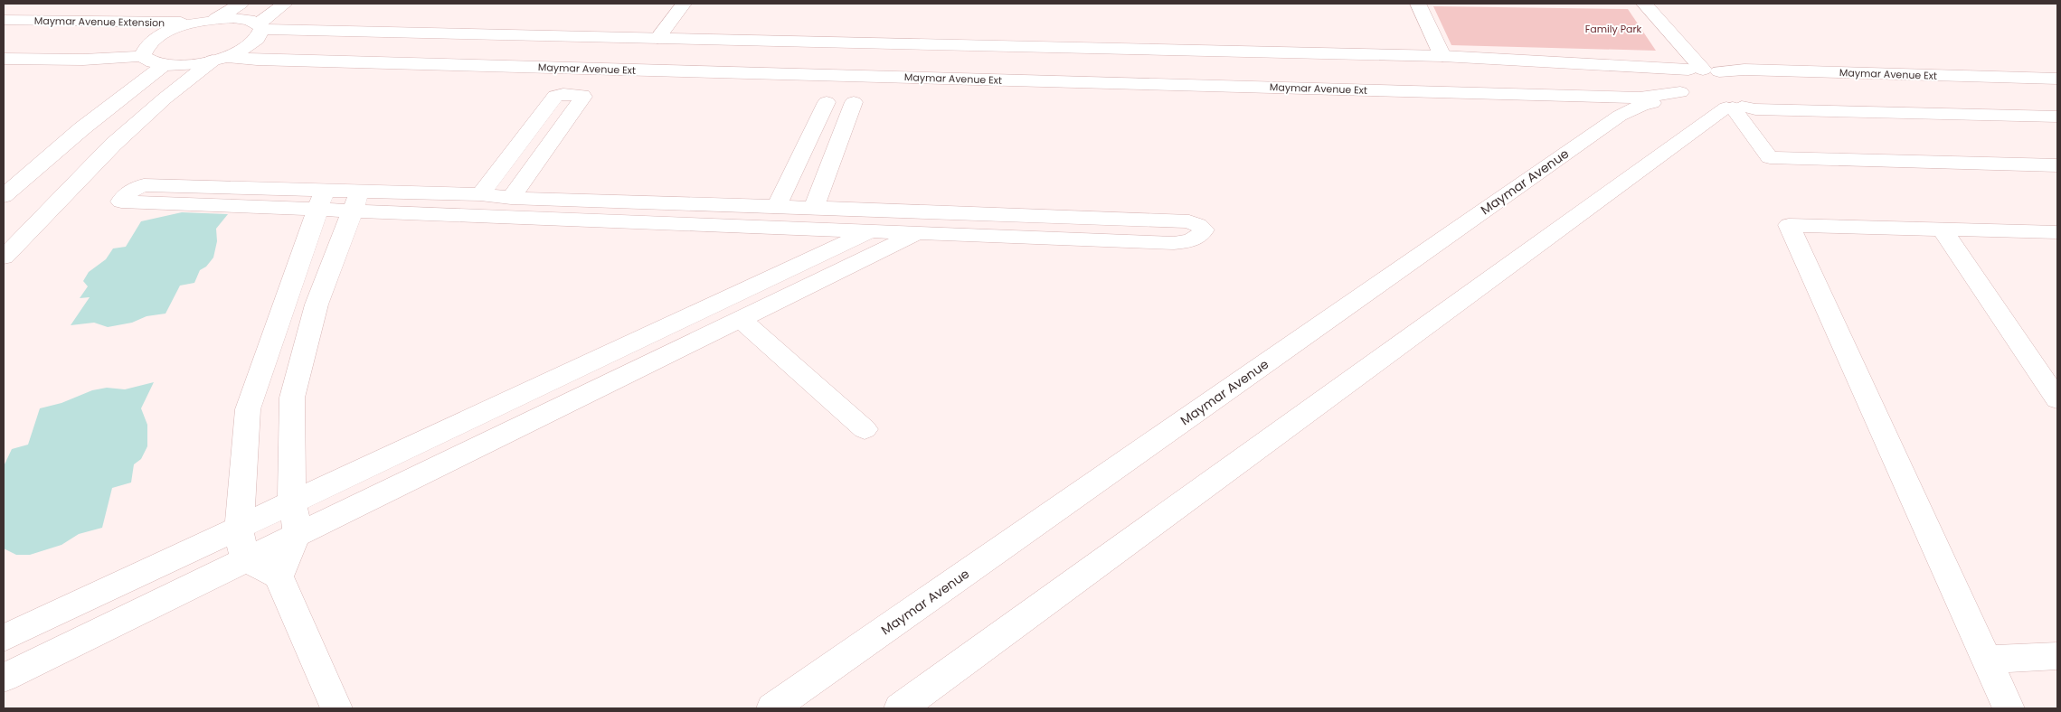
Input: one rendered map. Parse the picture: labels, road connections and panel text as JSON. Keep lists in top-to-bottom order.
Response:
{
  "streets": {
    "street": ["Maymar Avenue Extension", "Maymar Avenue Ext", "Maymar Avenue"]
  },
  "crossings": [
    ["Maymar Avenue Ext", "Maymar Avenue"]
  ],
  "parks": ["Family Park"]
}
